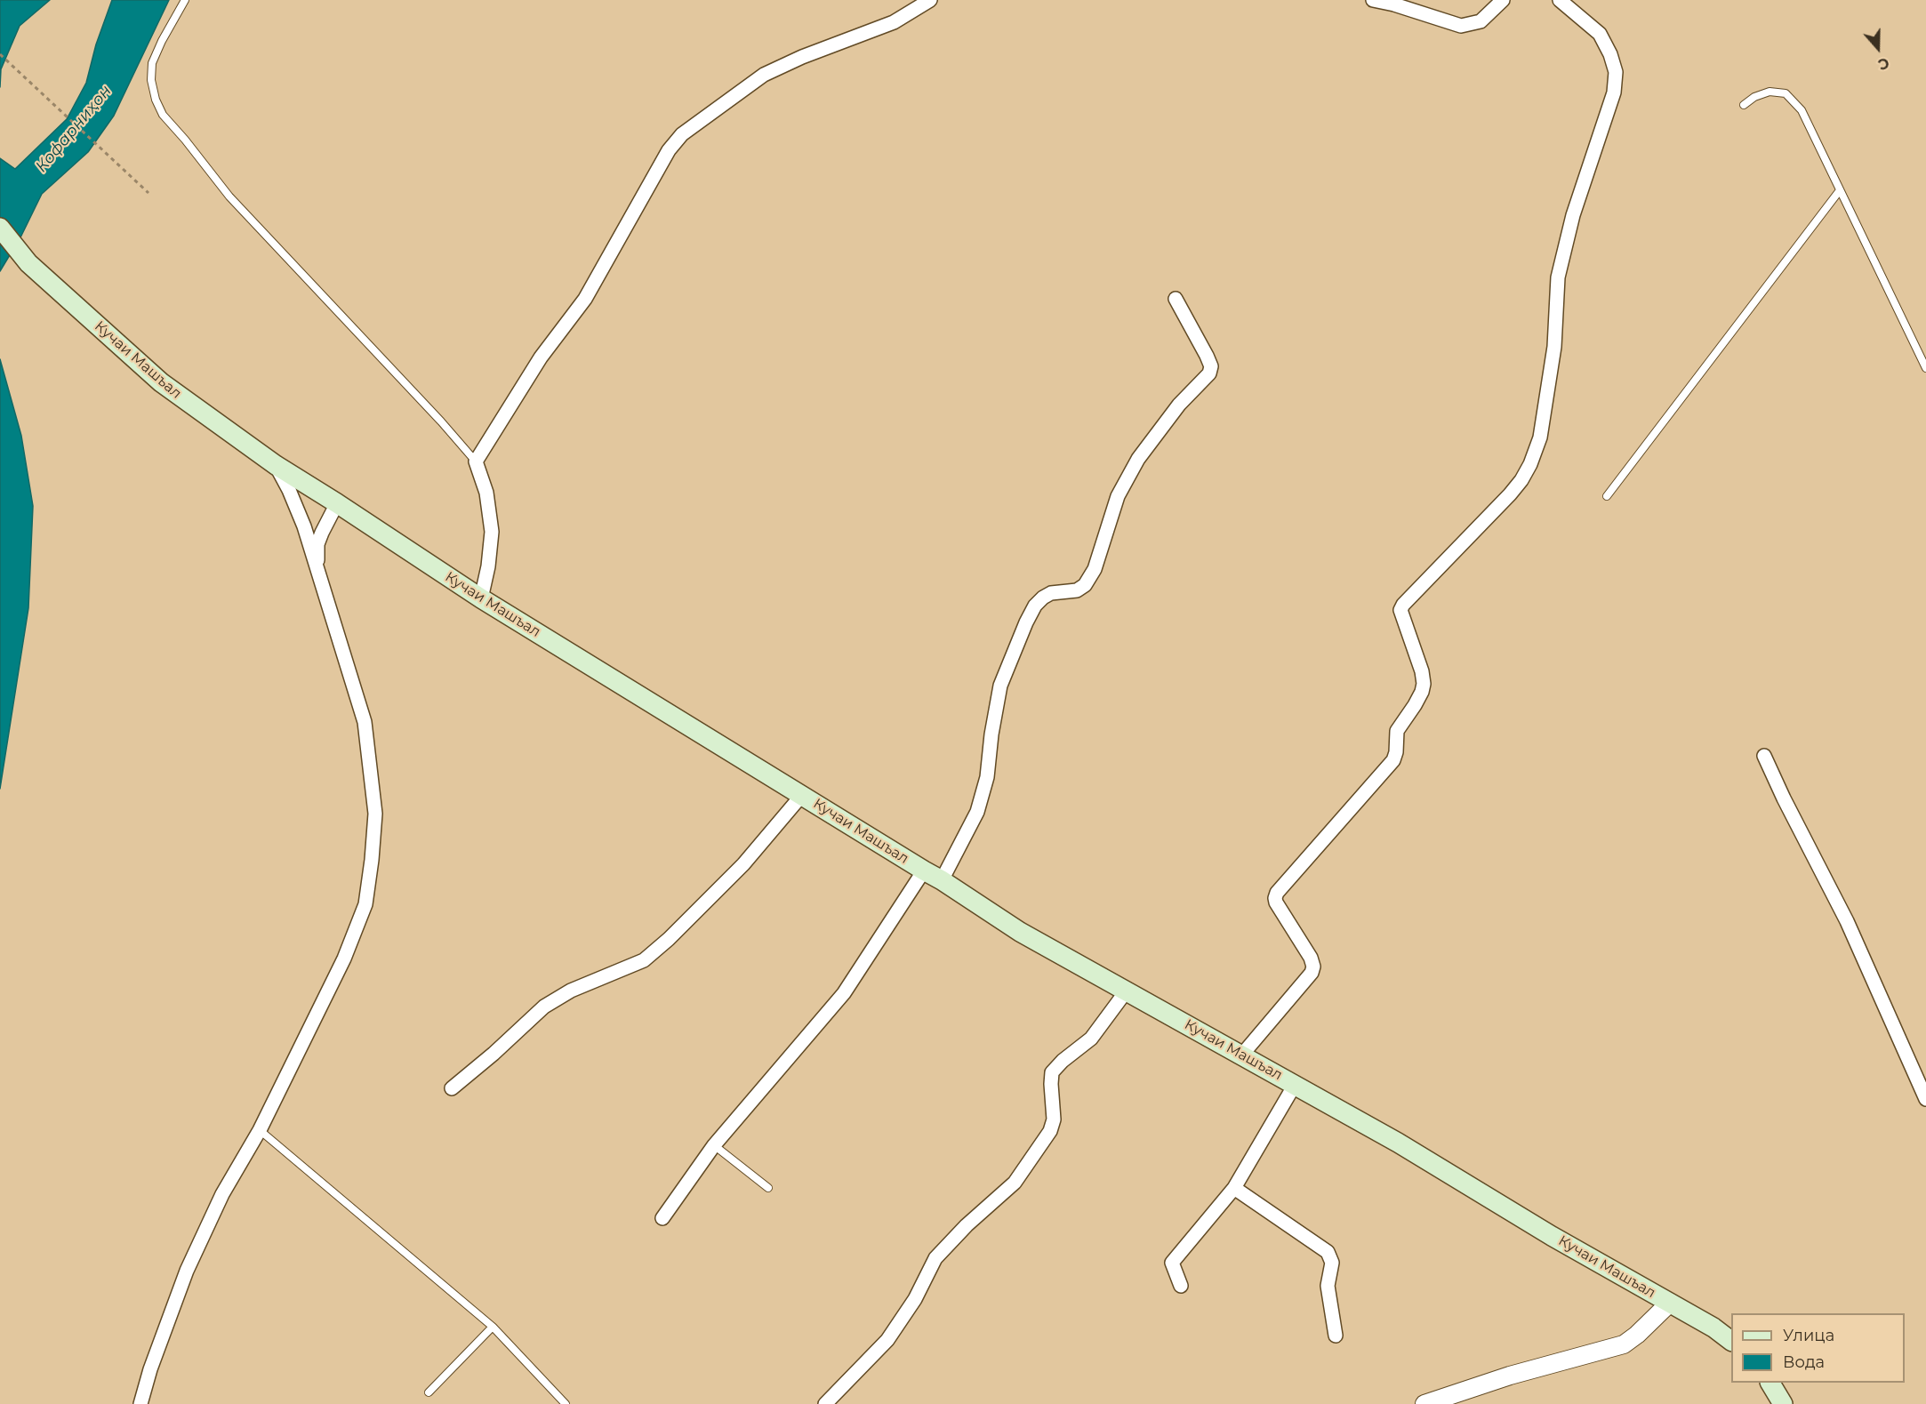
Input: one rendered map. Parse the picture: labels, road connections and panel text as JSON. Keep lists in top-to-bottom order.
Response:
{
  "streets": {
    "main road": ["Кучаи Машъал"]
  },
  "water": ["Кофарниҳон"],
  "legend": ["Улица", "Вода"],
  "north": "bottom"
}
